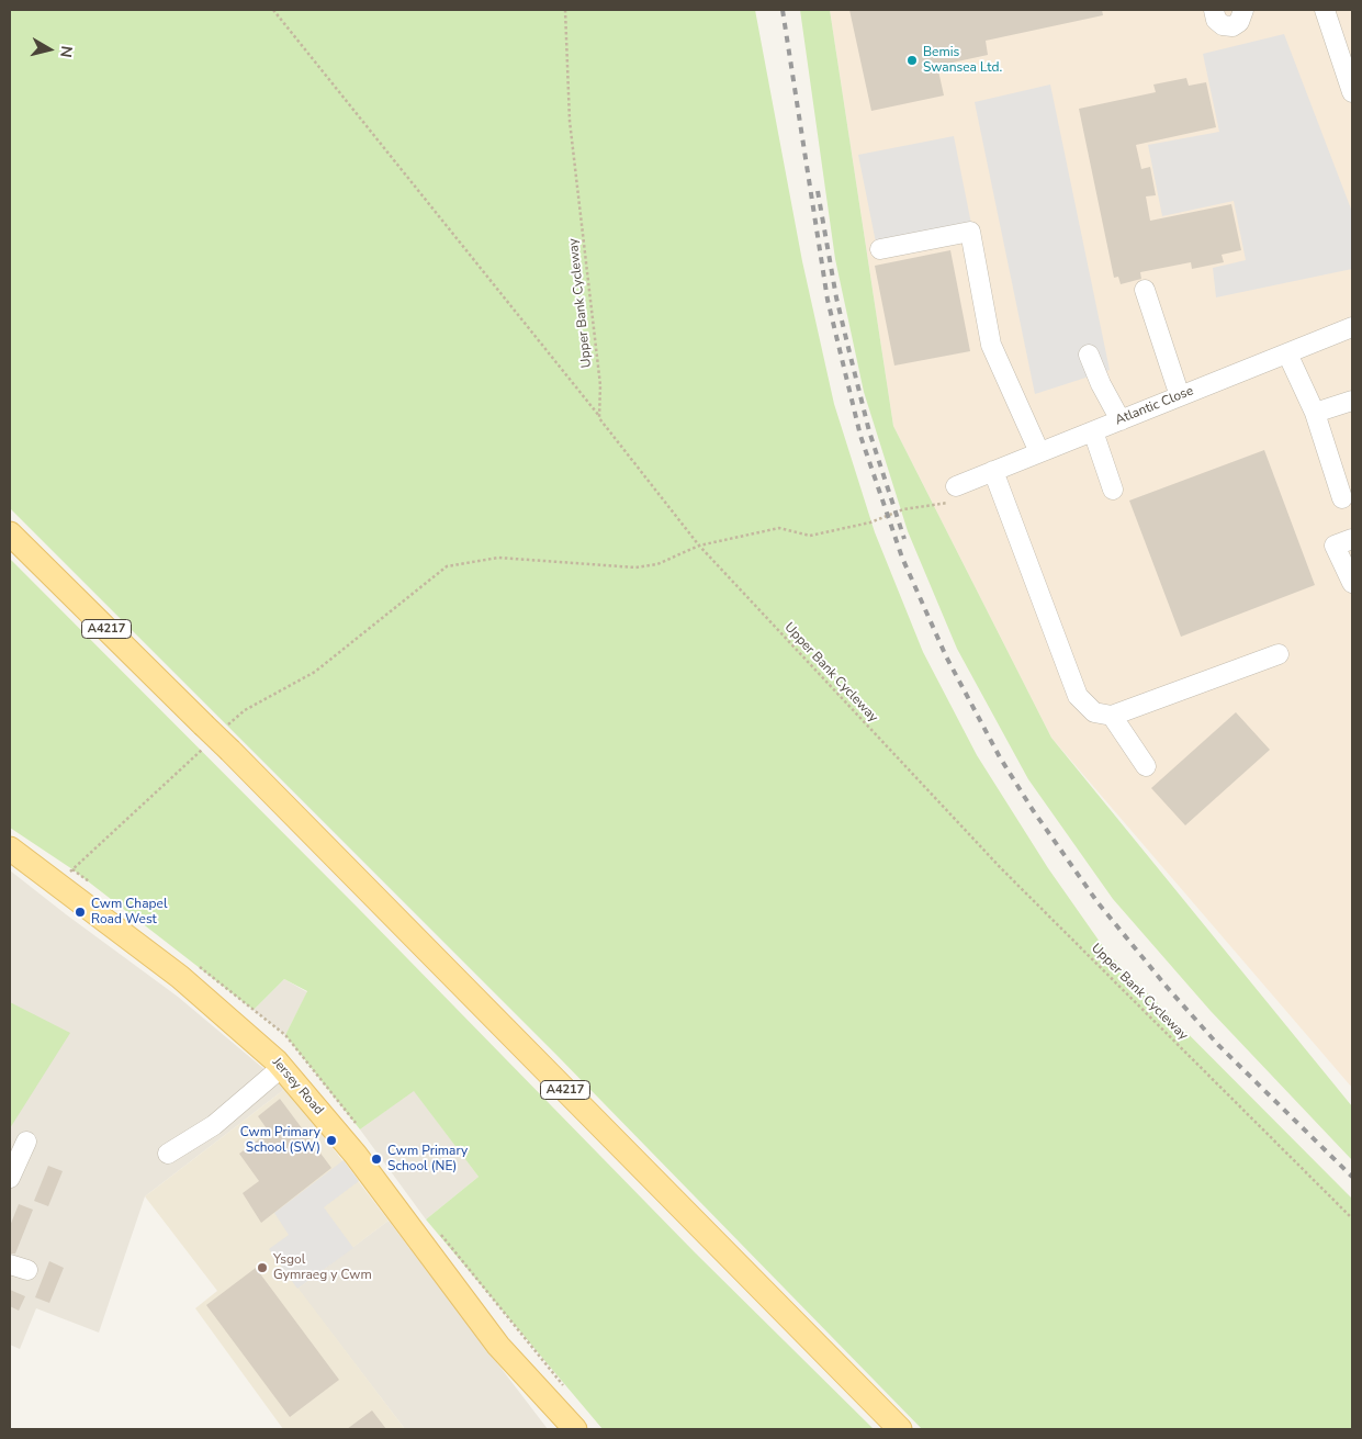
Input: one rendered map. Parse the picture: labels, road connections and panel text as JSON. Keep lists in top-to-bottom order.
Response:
{
  "streets": {
    "main road": ["A4217", "Jersey Road"],
    "street": ["Atlantic Close"],
    "path": ["Upper Bank Cycleway"]
  },
  "places": [
    "Bemis Swansea Ltd.",
    "Cwm Chapel Road West",
    "Cwm Primary School (SW)",
    "Cwm Primary School (NE)",
    "Ysgol Gymraeg y Cwm"
  ],
  "north": "right"
}
